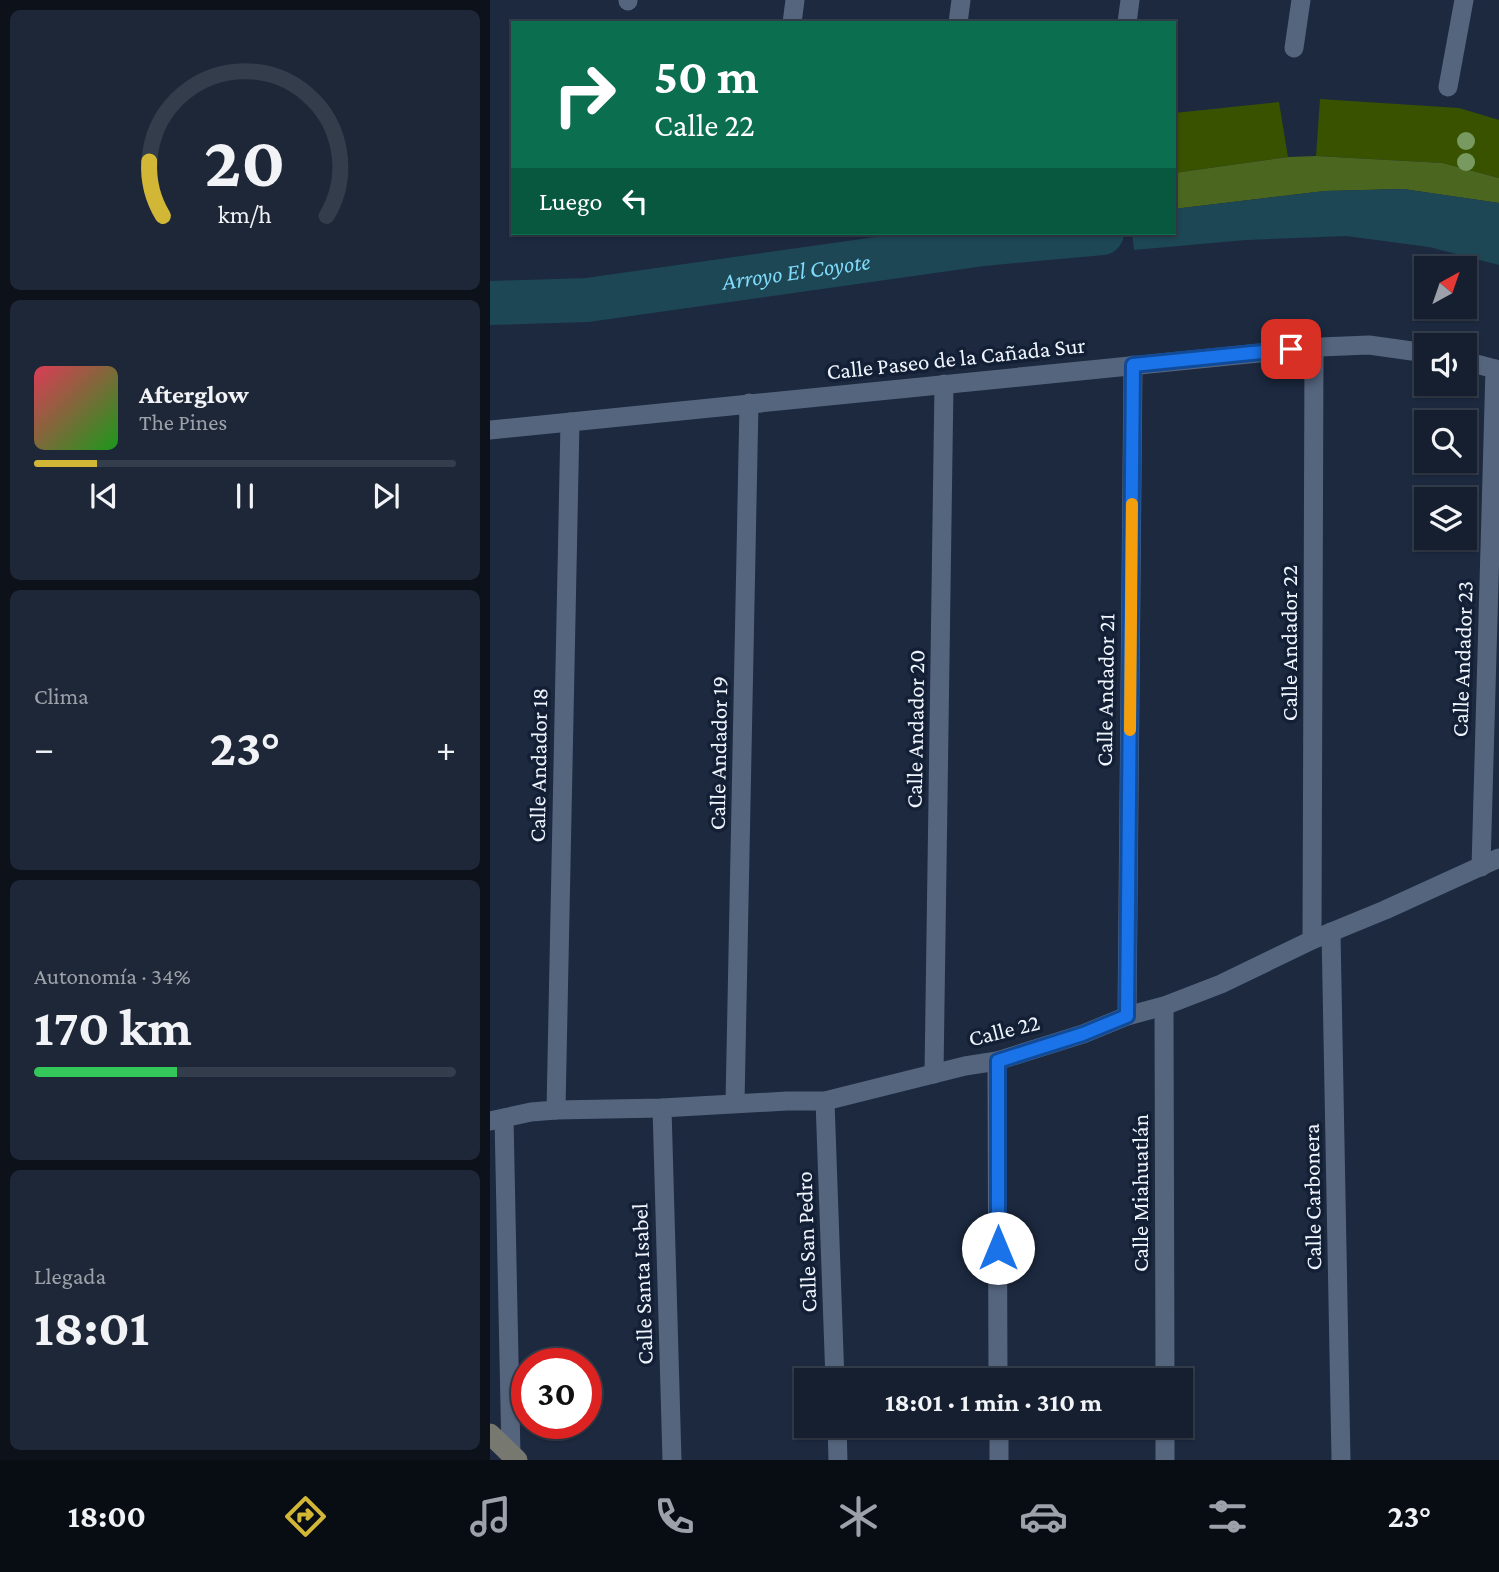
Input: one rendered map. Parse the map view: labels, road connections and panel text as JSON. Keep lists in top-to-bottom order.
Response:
{
  "streets": {
    "street": [
      "Calle Paseo de la Cañada Sur",
      "Calle Andador 22",
      "Calle Andador 23",
      "Calle Andador 21",
      "Calle Andador 20",
      "Calle Andador 19",
      "Calle Andador 18",
      "Calle 22",
      "Calle Miahuatlán",
      "Calle Carbonera",
      "Calle San Pedro",
      "Calle Santa Isabel"
    ]
  },
  "crossings": [
    ["Calle Paseo de la Cañada Sur", "Calle Andador 22"],
    ["Calle Paseo de la Cañada Sur", "Calle Andador 21"],
    ["Calle Paseo de la Cañada Sur", "Calle Andador 20"],
    ["Calle Paseo de la Cañada Sur", "Calle Andador 19"],
    ["Calle Paseo de la Cañada Sur", "Calle Andador 18"],
    ["Calle Andador 22", "Calle 22"],
    ["Calle Andador 23", "Calle 22"],
    ["Calle Andador 21", "Calle 22"],
    ["Calle Andador 20", "Calle 22"],
    ["Calle Andador 19", "Calle 22"],
    ["Calle Andador 18", "Calle 22"],
    ["Calle 22", "Calle Miahuatlán"],
    ["Calle 22", "Calle Carbonera"],
    ["Calle 22", "Calle San Pedro"],
    ["Calle 22", "Calle Santa Isabel"]
  ],
  "water": ["Arroyo El Coyote"],
  "north": "top right",
  "page": {
    "turn": ["50 m", "Calle 22"],
    "then": "Luego",
    "song": ["Afterglow", "The Pines"],
    "tile": [
      "Clima",
      ["Autonomía · 34%", "170 km"],
      ["Llegada", "18:01"]
    ],
    "heat": ["−", "23°", "+"],
    "limit": "30",
    "trip": "18:01 · 1 min · 310 m",
    "tabs": ["18:00", "23°"],
    "gauge": ["20", "km/h"]
  }
}
